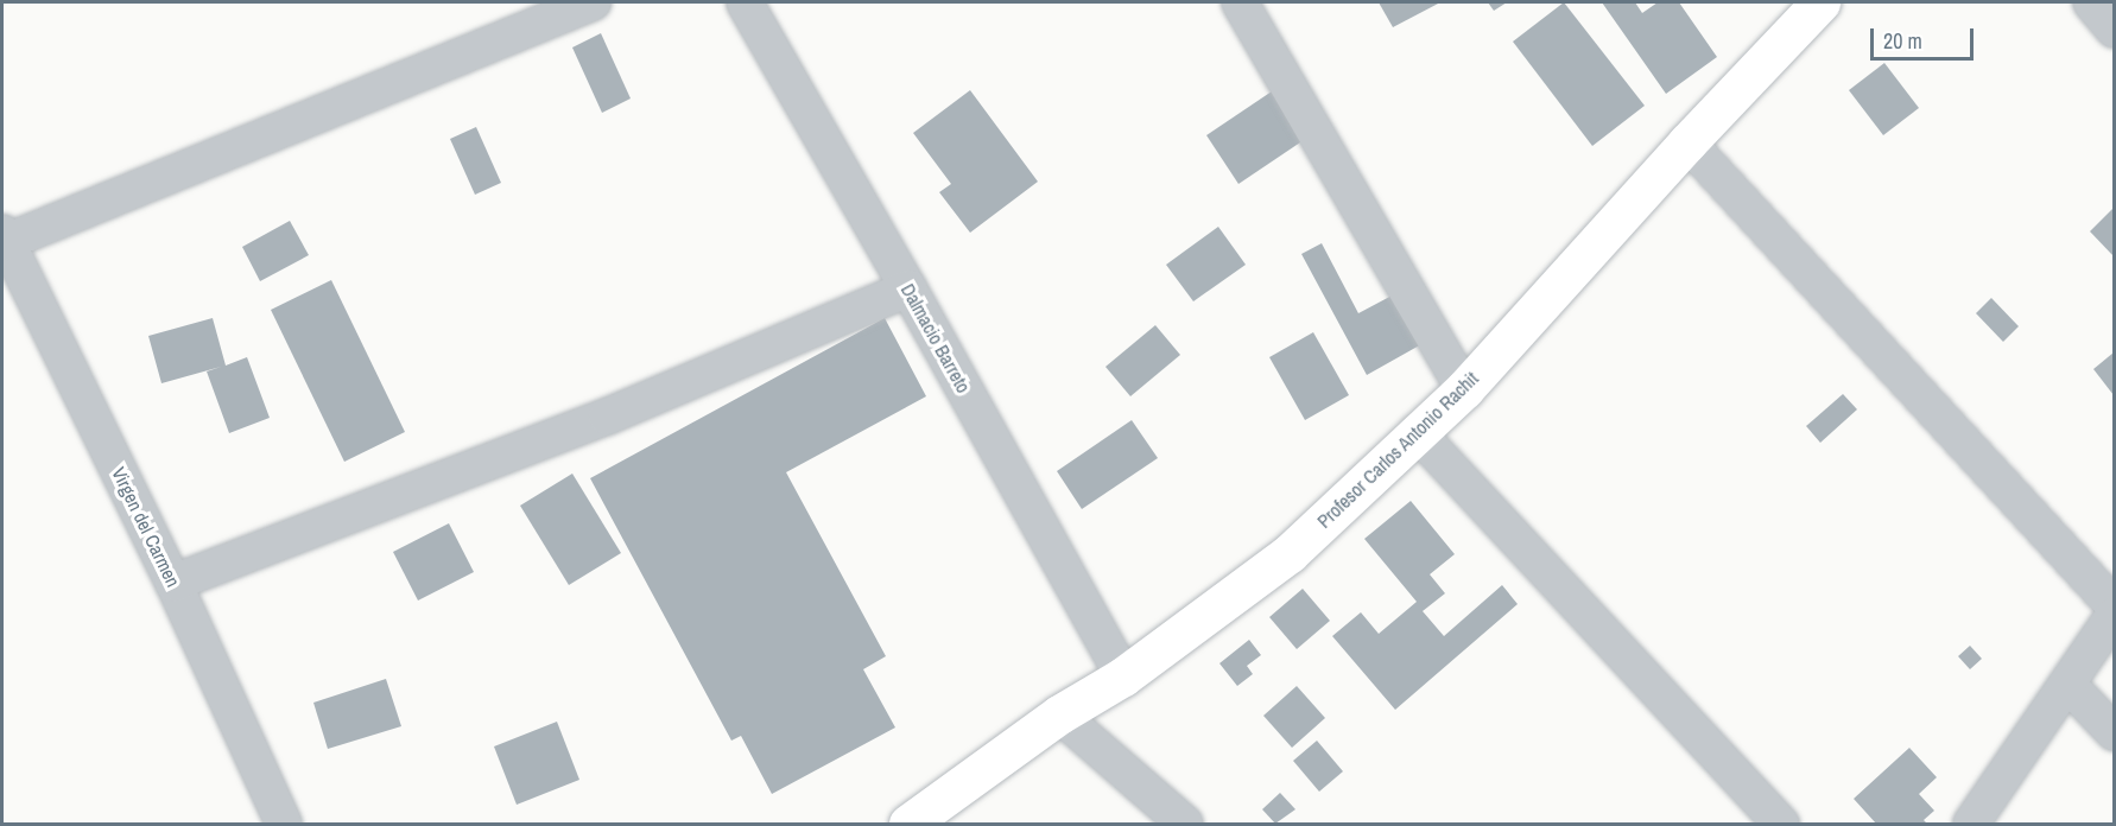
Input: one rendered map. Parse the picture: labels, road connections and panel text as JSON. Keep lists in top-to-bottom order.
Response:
{
  "streets": {
    "main road": ["Profesor Carlos Antonio Rachit"],
    "street": ["Dalmacio Barreto", "Virgen del Carmen"]
  },
  "crossings": [
    ["Dalmacio Barreto", "Profesor Carlos Antonio Rachit"]
  ],
  "scale_bar": "20 m"
}
